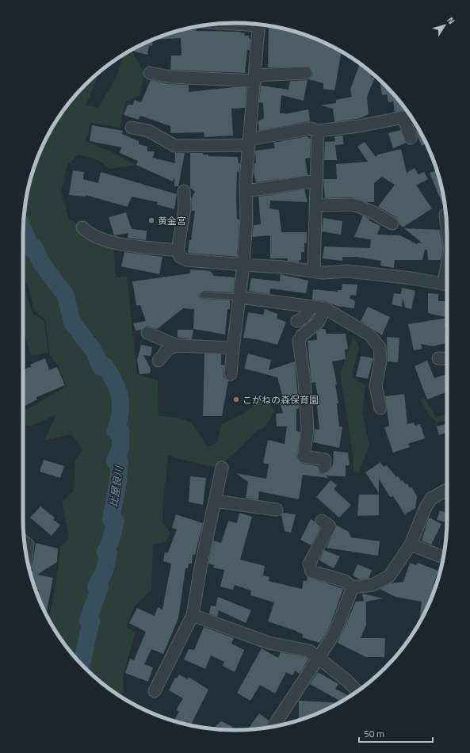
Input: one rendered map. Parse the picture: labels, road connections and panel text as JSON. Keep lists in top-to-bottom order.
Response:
{
  "water": ["比屋良川"],
  "places": ["黄金宮", "こがねの森保育園"],
  "scale_bar": "50 m",
  "north": "top right"
}
